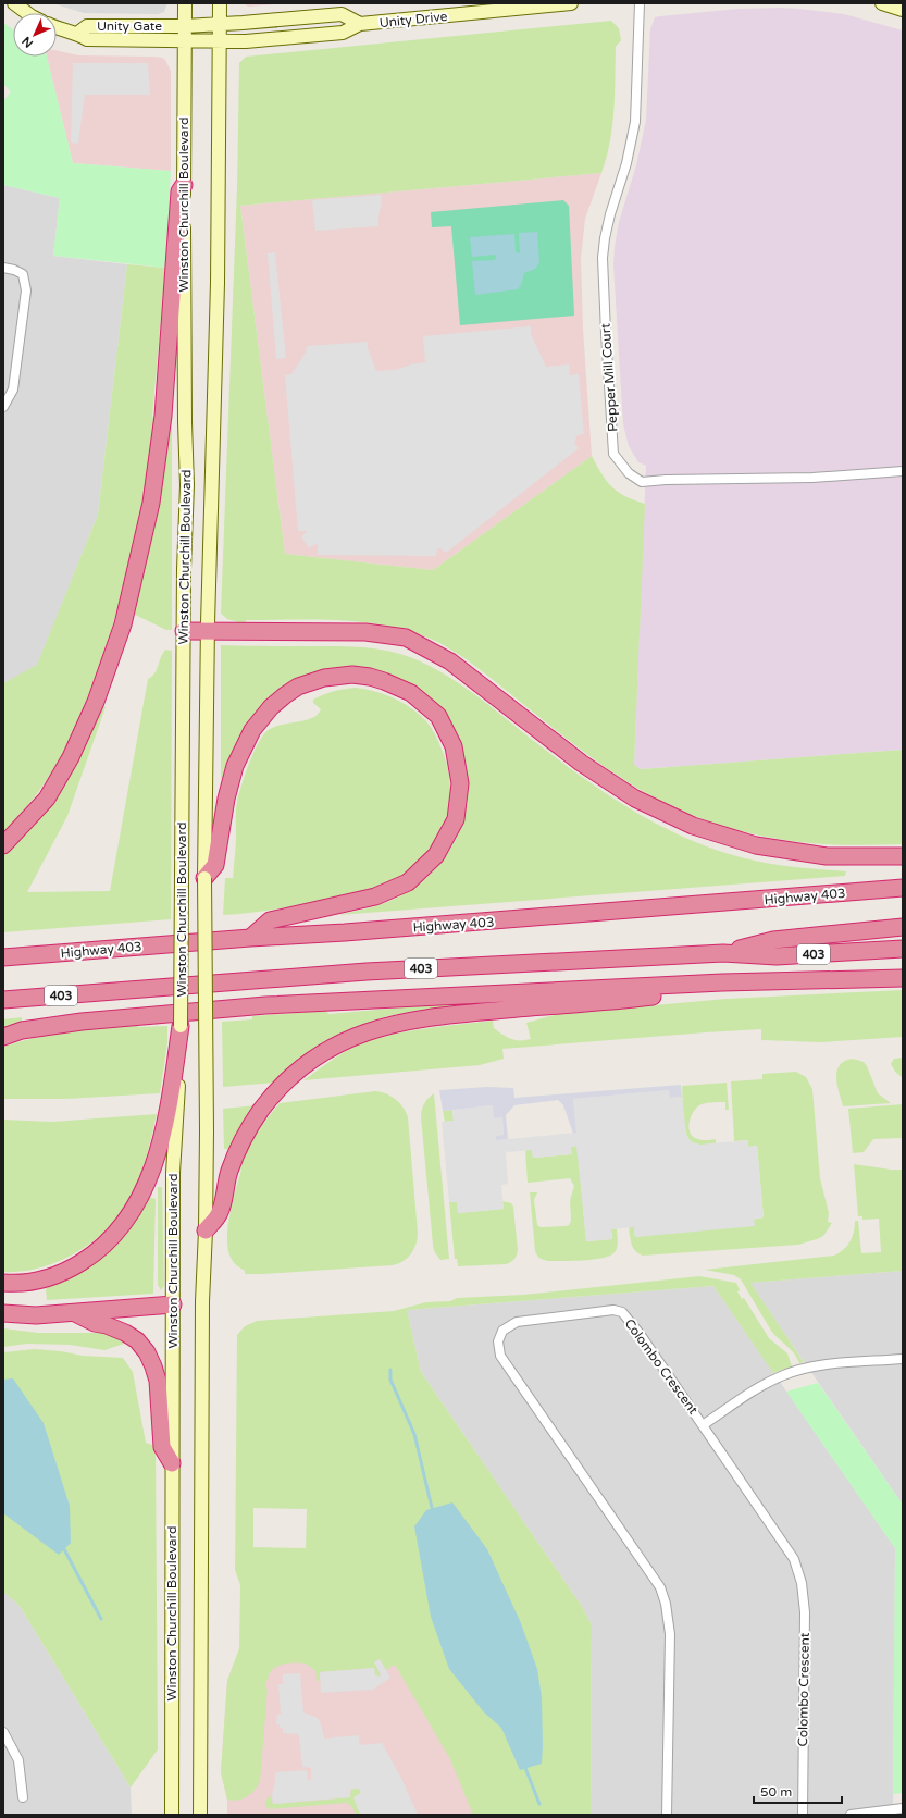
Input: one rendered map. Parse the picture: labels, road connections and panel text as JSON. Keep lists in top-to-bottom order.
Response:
{
  "streets": {
    "highway": ["Highway 403", "403"],
    "main road": ["Unity Drive", "Unity Gate", "Winston Churchill Boulevard"],
    "street": ["Pepper Mill Court", "Colombo Crescent"]
  },
  "crossings": [
    ["Unity Drive", "Unity Gate"],
    ["Unity Drive", "Winston Churchill Boulevard"],
    ["Unity Gate", "Winston Churchill Boulevard"]
  ],
  "scale_bar": "50 m",
  "north": "bottom left"
}
